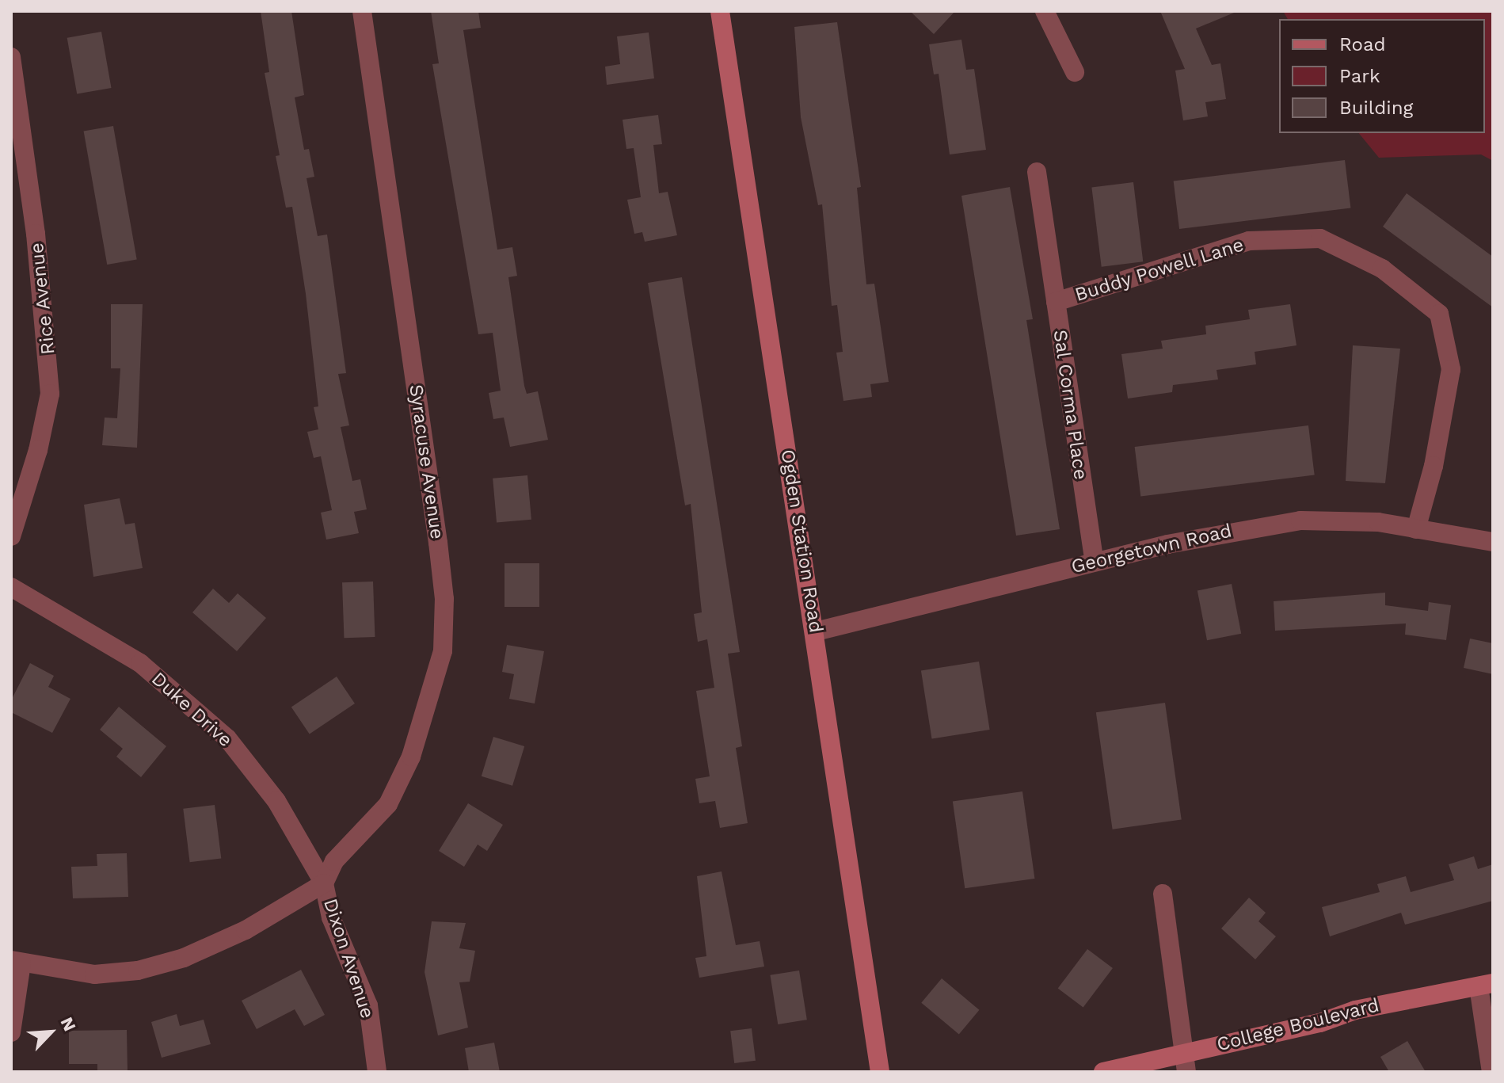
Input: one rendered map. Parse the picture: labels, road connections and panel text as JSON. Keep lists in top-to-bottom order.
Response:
{
  "streets": {
    "street": [
      "Buddy Powell Lane",
      "Rice Avenue",
      "Sal Corma Place",
      "Syracuse Avenue",
      "Ogden Station Road",
      "Georgetown Road",
      "Duke Drive",
      "Dixon Avenue",
      "College Boulevard"
    ]
  },
  "crossings": [
    ["Buddy Powell Lane", "Sal Corma Place"],
    ["Buddy Powell Lane", "Georgetown Road"],
    ["Sal Corma Place", "Georgetown Road"],
    ["Syracuse Avenue", "Duke Drive"],
    ["Syracuse Avenue", "Dixon Avenue"],
    ["Ogden Station Road", "Georgetown Road"],
    ["Duke Drive", "Dixon Avenue"]
  ],
  "legend": ["Road", "Park", "Building"],
  "north": "top right"
}
